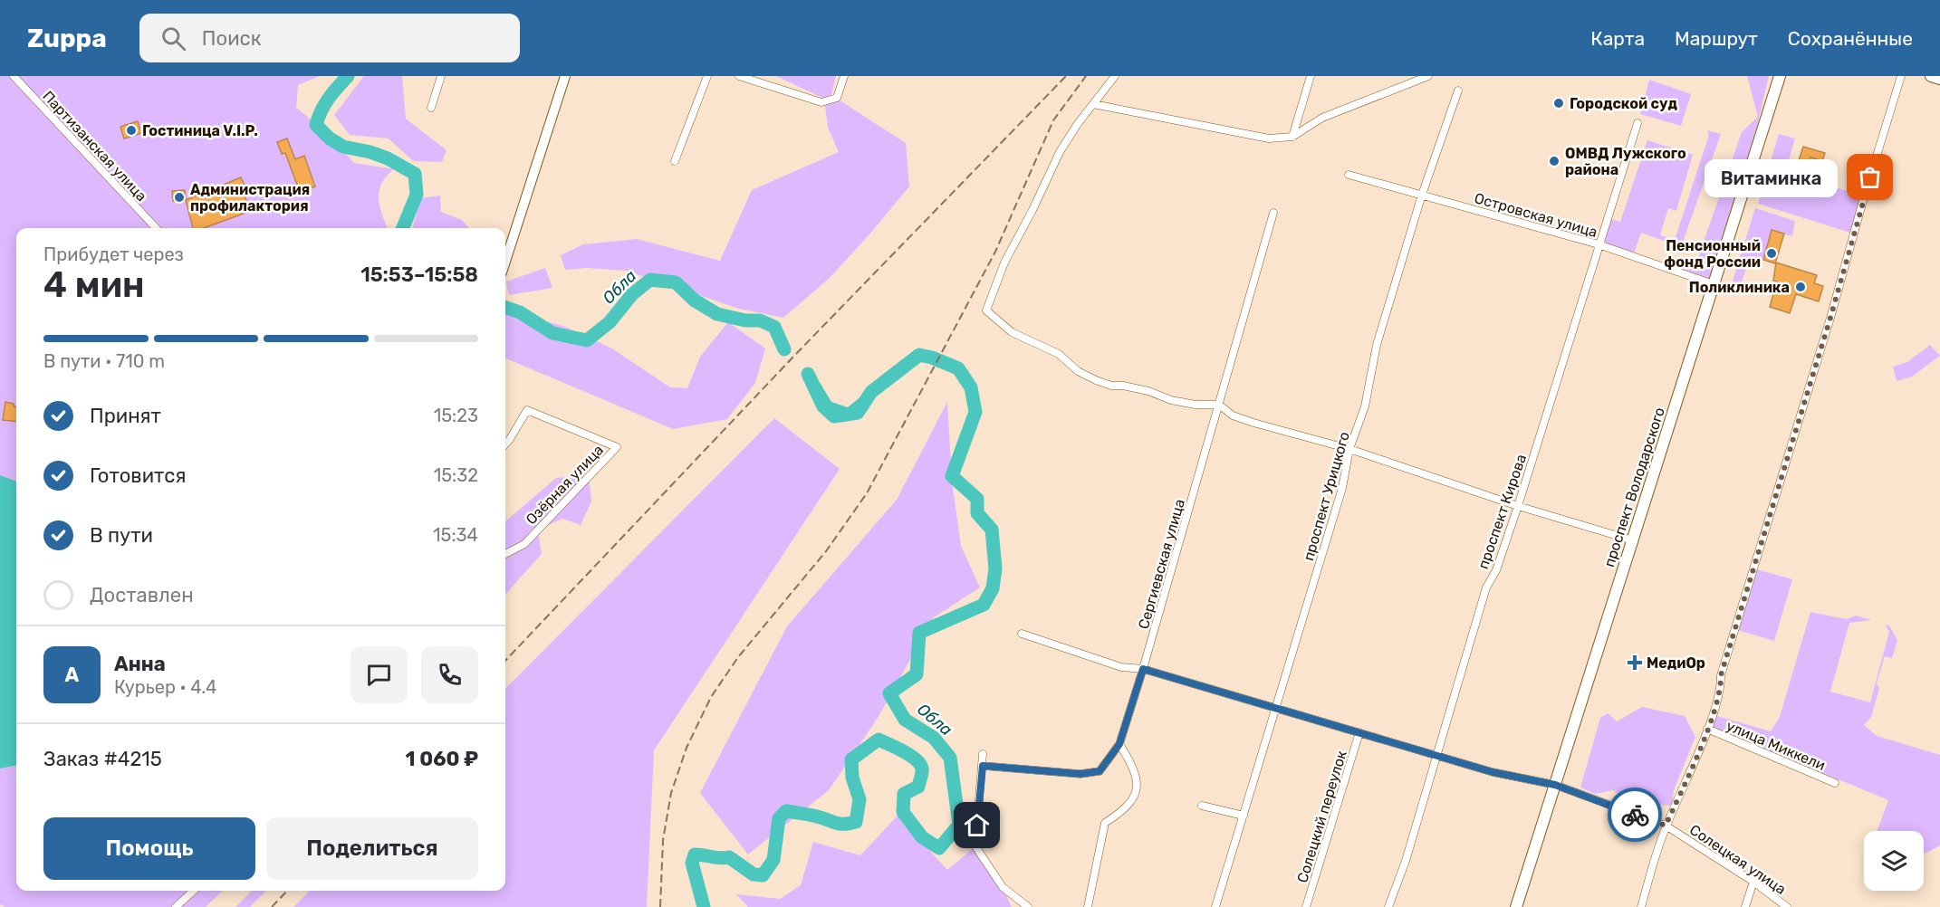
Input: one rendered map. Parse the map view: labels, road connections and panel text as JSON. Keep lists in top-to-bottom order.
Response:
{
  "streets": {
    "main road": ["проспект Володарского"],
    "street": [
      "Партизанская улица",
      "Островская улица",
      "Озёрная улица",
      "проспект Урицкого",
      "проспект Кирова",
      "Сергиевская улица",
      "улица Миккели",
      "Солецкий переулок",
      "Солецкая улица"
    ]
  },
  "crossings": [
    ["Островская улица", "проспект Володарского"],
    ["Островская улица", "проспект Урицкого"],
    ["Островская улица", "проспект Кирова"],
    ["проспект Володарского", "Солецкая улица"],
    ["проспект Урицкого", "Солецкая улица"],
    ["проспект Кирова", "Солецкая улица"],
    ["Сергиевская улица", "Солецкая улица"],
    ["Солецкий переулок", "Солецкая улица"]
  ],
  "water": ["Обла"],
  "places": {
    "other": [
      "Городской суд",
      "Гостиница V.I.P.",
      "ОМВД Лужского района",
      "Витаминка",
      "Администрация профилактория",
      "Пенсионный фонд России",
      "Поликлиника"
    ],
    "health": ["МедиОр"]
  },
  "page": {
    "header": "Zuppa",
    "search": "Поиск",
    "nav": ["Карта", "Маршрут", "Сохранённые"],
    "bubble": "Витаминка",
    "heading": ["4 мин", "Прибудет через", "15:53–15:58"],
    "panel": [
      "Анна",
      "Курьер · 4.4",
      "Заказ #4215",
      "1 060 ₽"
    ],
    "bar": "В пути · 710 m",
    "list": [
      ["Принят", "15:23"],
      ["Готовится", "15:32"],
      ["В пути", "15:34"],
      "Доставлен"
    ],
    "round": "А",
    "buttons": ["Помощь", "Поделиться"]
  }
}
